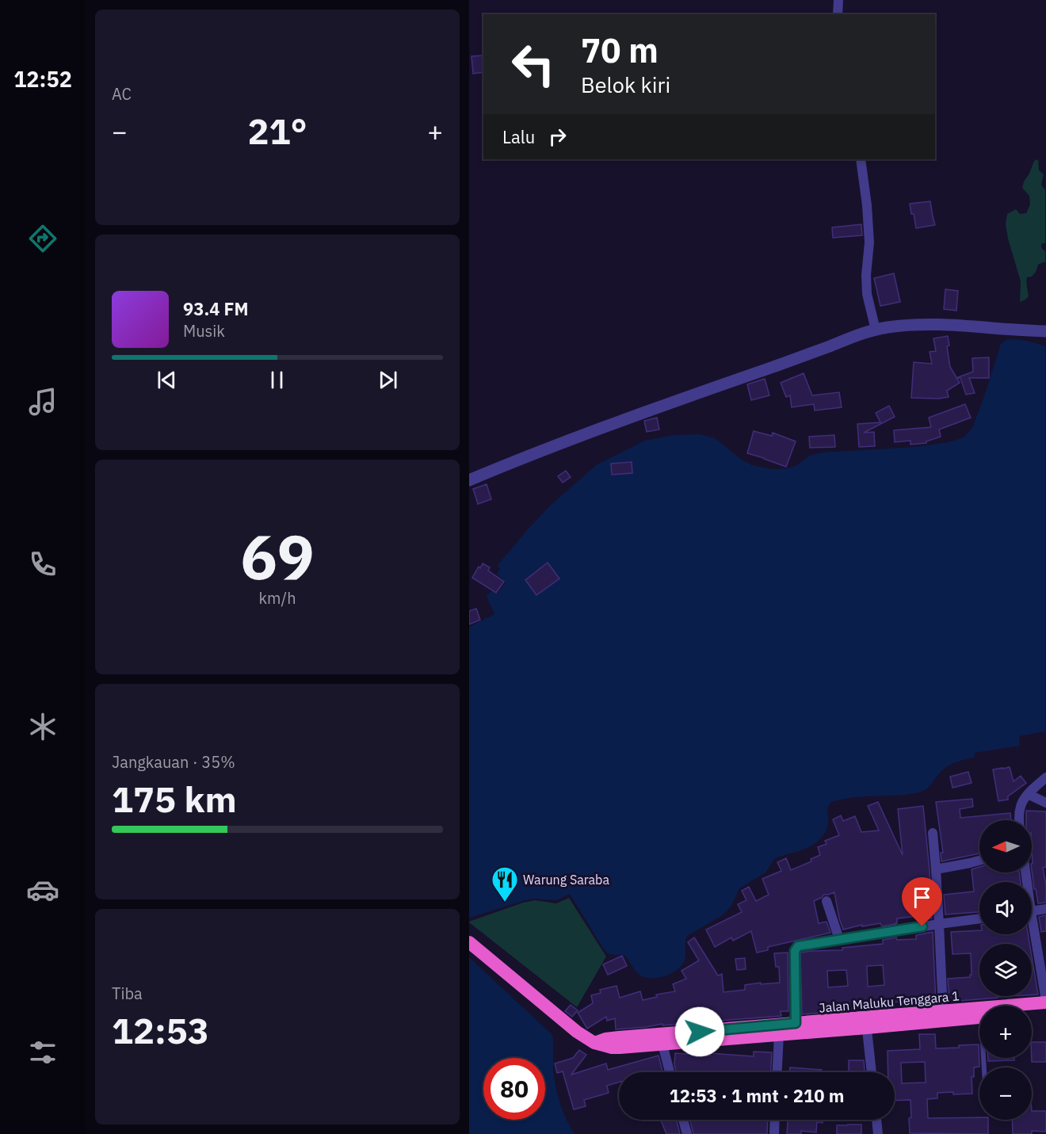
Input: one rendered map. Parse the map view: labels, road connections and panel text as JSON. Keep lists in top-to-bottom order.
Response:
{
  "streets": {
    "highway": ["Jalan Maluku Tenggara 1"]
  },
  "places": {
    "restaurant": ["Warung Saraba"]
  },
  "north": "left",
  "page": {
    "tabs": "12:52",
    "tile": [
      "AC",
      ["69", "km/h"],
      ["Jangkauan · 35%", "175 km"],
      ["Tiba", "12:53"]
    ],
    "turn": ["70 m", "Belok kiri"],
    "heat": ["−", "21°", "+"],
    "then": "Lalu",
    "song": ["93.4 FM", "Musik"],
    "map_buttons": ["+", "−"],
    "limit": "80",
    "trip": "12:53 · 1 mnt · 210 m"
  }
}
